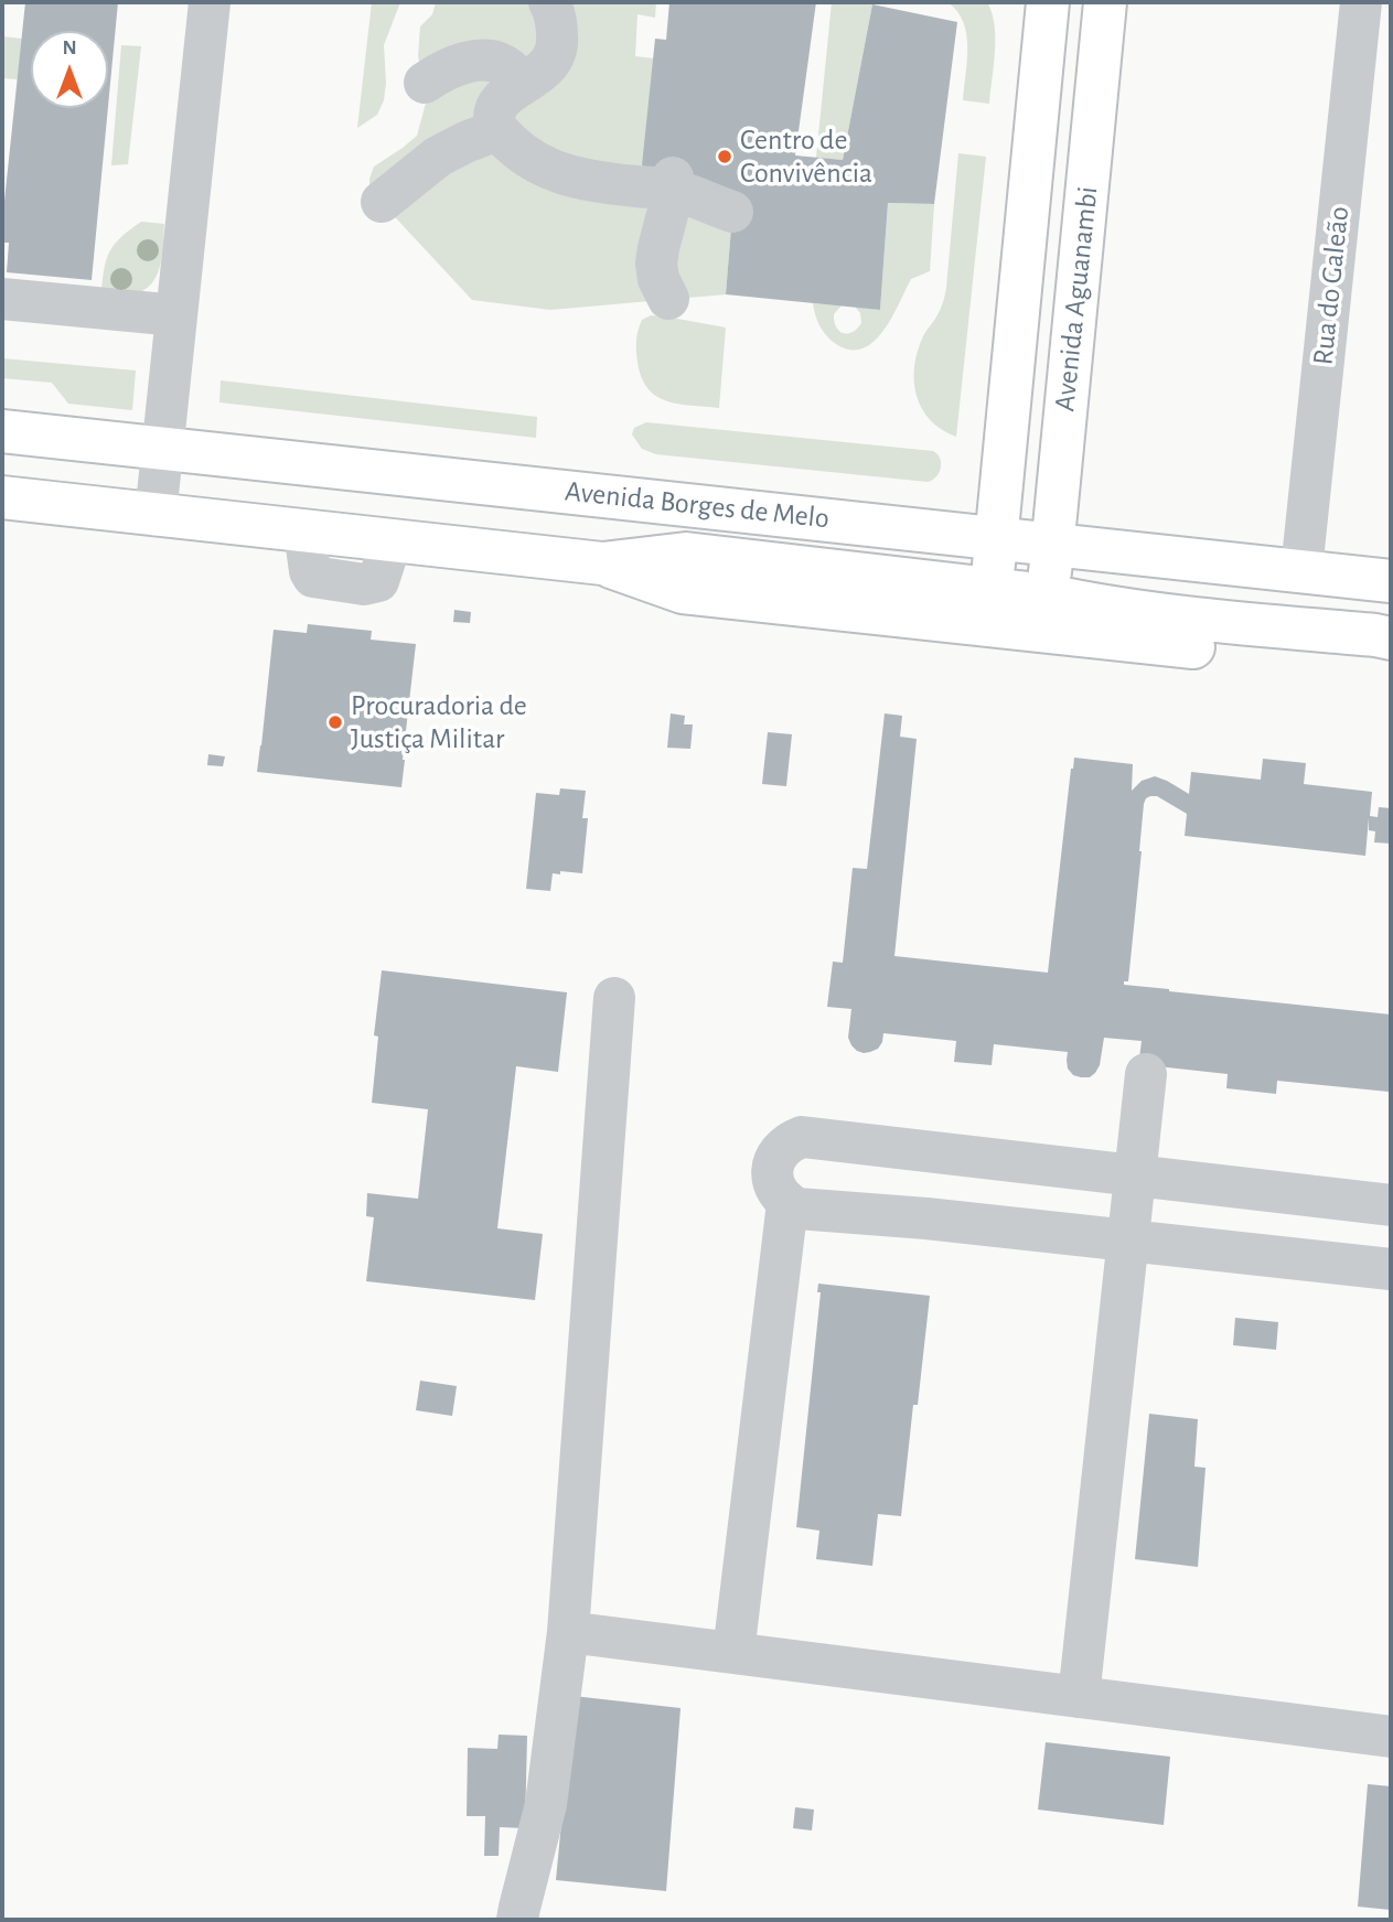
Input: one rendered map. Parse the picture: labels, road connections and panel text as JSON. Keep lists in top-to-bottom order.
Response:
{
  "streets": {
    "main road": ["Avenida Aguanambi", "Avenida Borges de Melo"],
    "street": ["Rua do Galeão"]
  },
  "crossings": [
    ["Rua do Galeão", "Avenida Borges de Melo"],
    ["Avenida Aguanambi", "Avenida Borges de Melo"]
  ],
  "places": ["Centro de Convivência", "Procuradoria de Justiça Militar"],
  "north": "top"
}
